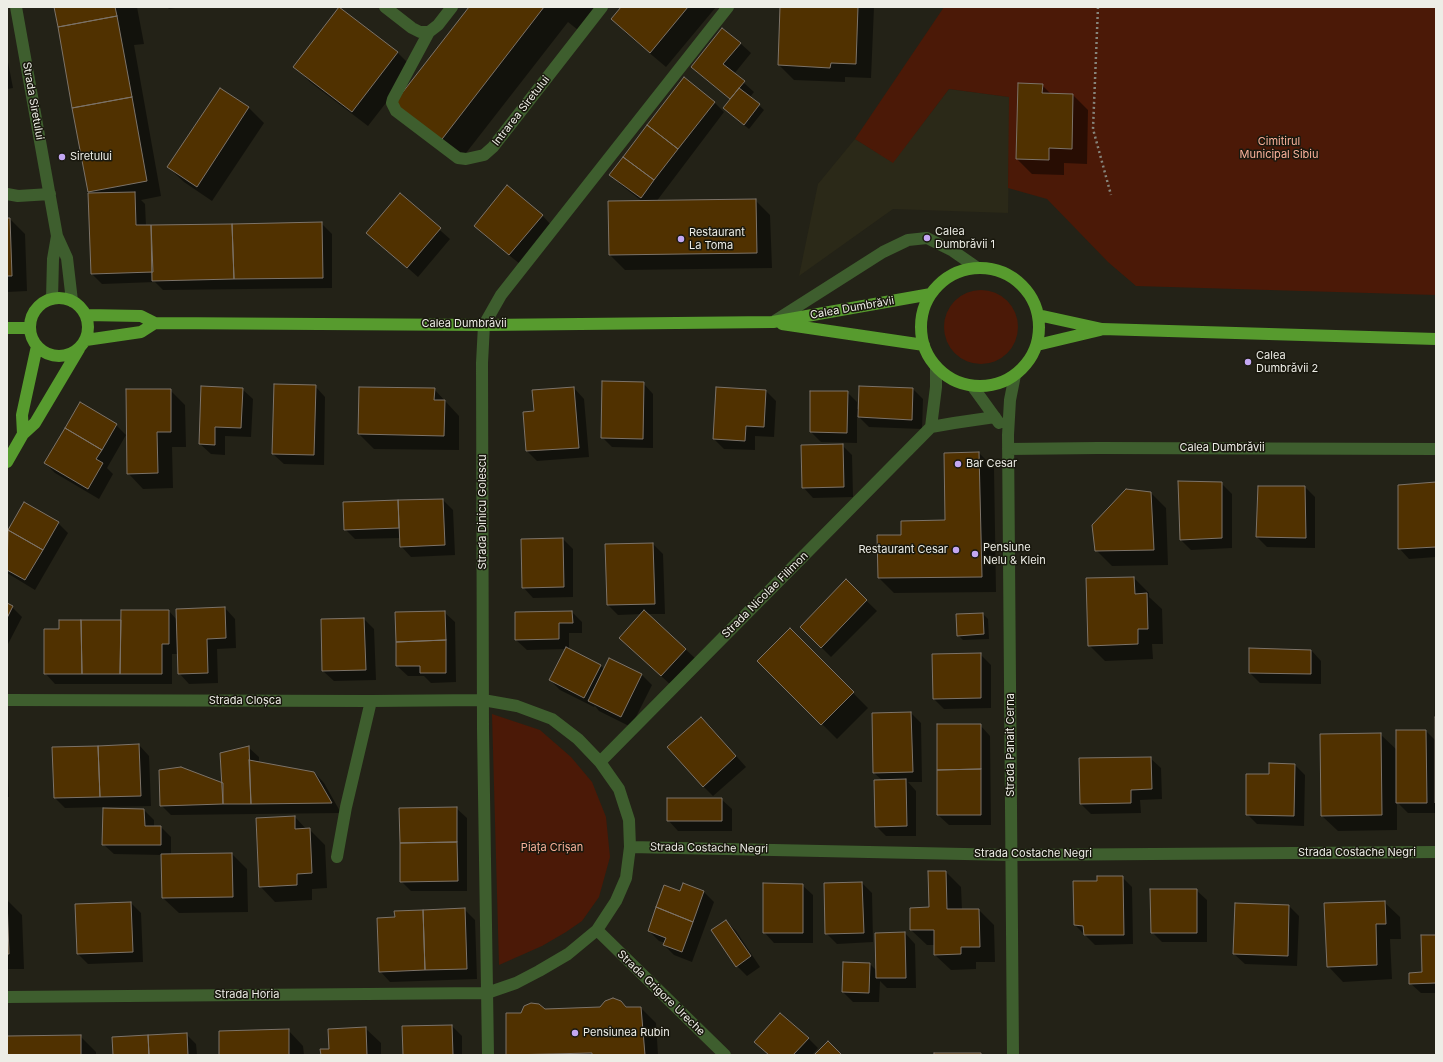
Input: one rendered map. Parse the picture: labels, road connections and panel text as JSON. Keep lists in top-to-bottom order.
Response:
{
  "streets": {
    "main road": ["Calea Dumbrăvii"],
    "street": [
      "Strada Siretului",
      "Intrarea Siretului",
      "Strada Dinicu Golescu",
      "Strada Nicolae Filimon",
      "Strada Cloșca",
      "Strada Panait Cerna",
      "Strada Costache Negri",
      "Strada Grigore Ureche",
      "Strada Horia"
    ]
  },
  "crossings": [
    ["Strada Siretului", "Calea Dumbrăvii"],
    ["Calea Dumbrăvii", "Strada Dinicu Golescu"],
    ["Calea Dumbrăvii", "Strada Panait Cerna"],
    ["Strada Dinicu Golescu", "Strada Cloșca"],
    ["Strada Panait Cerna", "Strada Costache Negri"]
  ],
  "parks": ["Cimitirul Municipal Sibiu", "Piața Crișan"],
  "places": [
    "Siretului",
    "Calea Dumbrăvii 1",
    "Restaurant La Toma",
    "Calea Dumbrăvii 2",
    "Bar Cesar",
    "Restaurant Cesar",
    "Pensiune Nelu & Klein",
    "Pensiunea Rubin"
  ]
}
